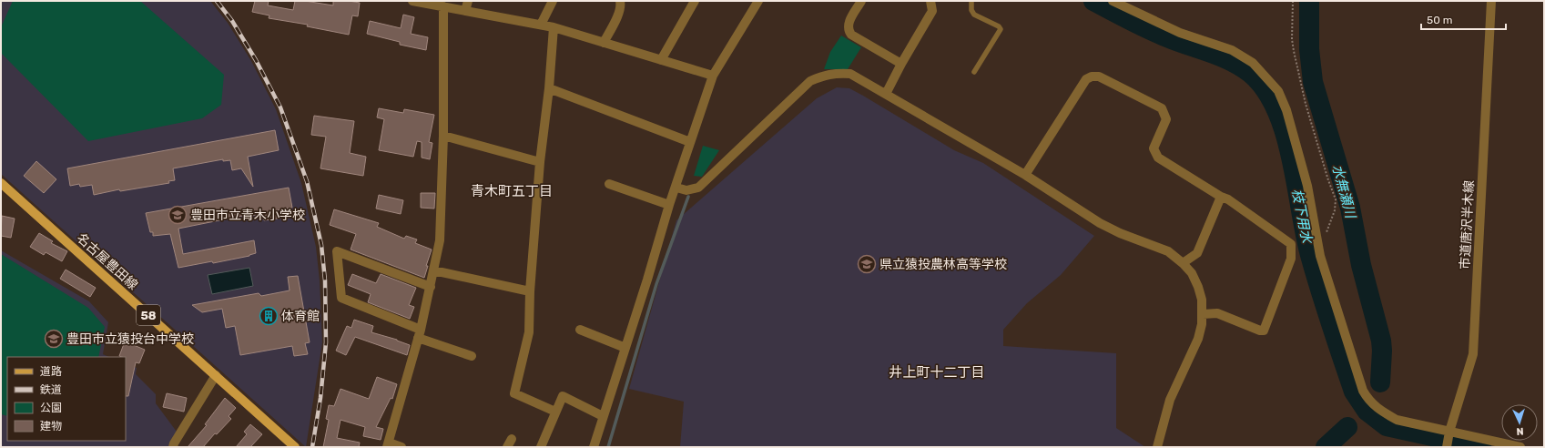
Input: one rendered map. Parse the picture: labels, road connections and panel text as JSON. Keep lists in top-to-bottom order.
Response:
{
  "streets": {
    "main road": ["名古屋豊田線", "58"],
    "street": ["市道唐沢半木線"]
  },
  "districts": ["青木町五丁目", "井上町十二丁目"],
  "water": ["水無瀬川", "枝下用水"],
  "places": {
    "school or university": ["豊田市立青木小学校", "県立猿投農林高等学校", "豊田市立猿投台中学校"],
    "building": ["体育館"]
  },
  "legend": [
    "道路",
    "鉄道",
    "公園",
    "建物"
  ],
  "scale_bar": "50 m",
  "north": "bottom"
}
